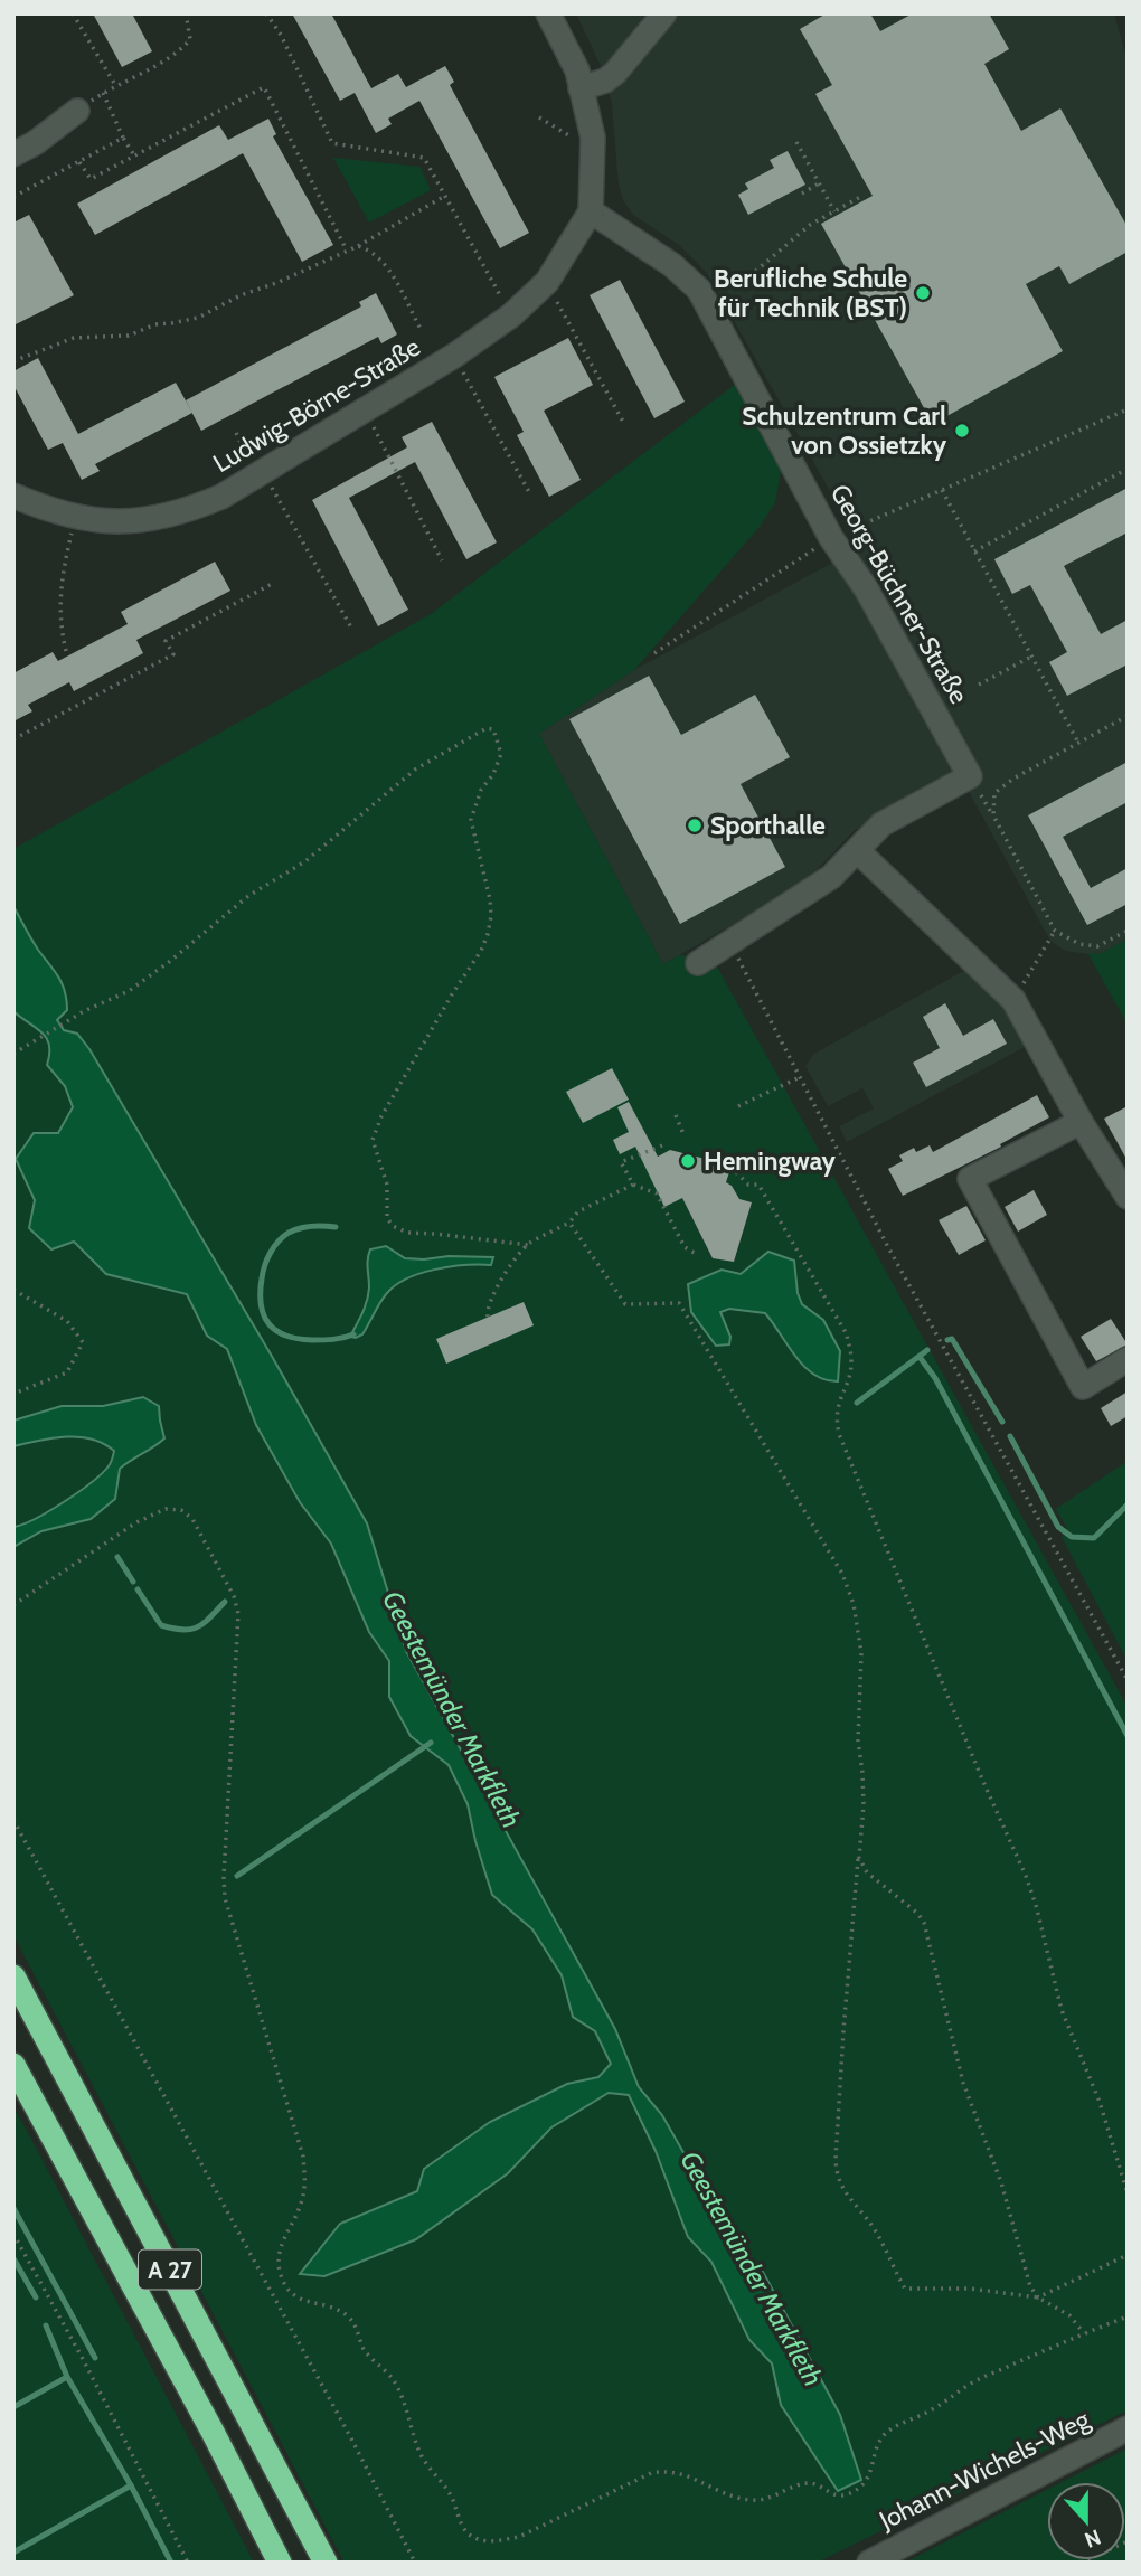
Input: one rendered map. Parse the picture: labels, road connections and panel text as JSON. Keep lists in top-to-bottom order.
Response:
{
  "streets": {
    "highway": ["A 27"],
    "street": ["Ludwig-Börne-Straße", "Georg-Büchner-Straße", "Johann-Wichels-Weg"]
  },
  "crossings": [
    ["Ludwig-Börne-Straße", "Georg-Büchner-Straße"]
  ],
  "water": ["Geestemünder Markfleth"],
  "places": [
    "Berufliche Schule für Technik (BST)",
    "Schulzentrum Carl von Ossietzky",
    "Sporthalle",
    "Hemingway"
  ],
  "north": "bottom"
}
